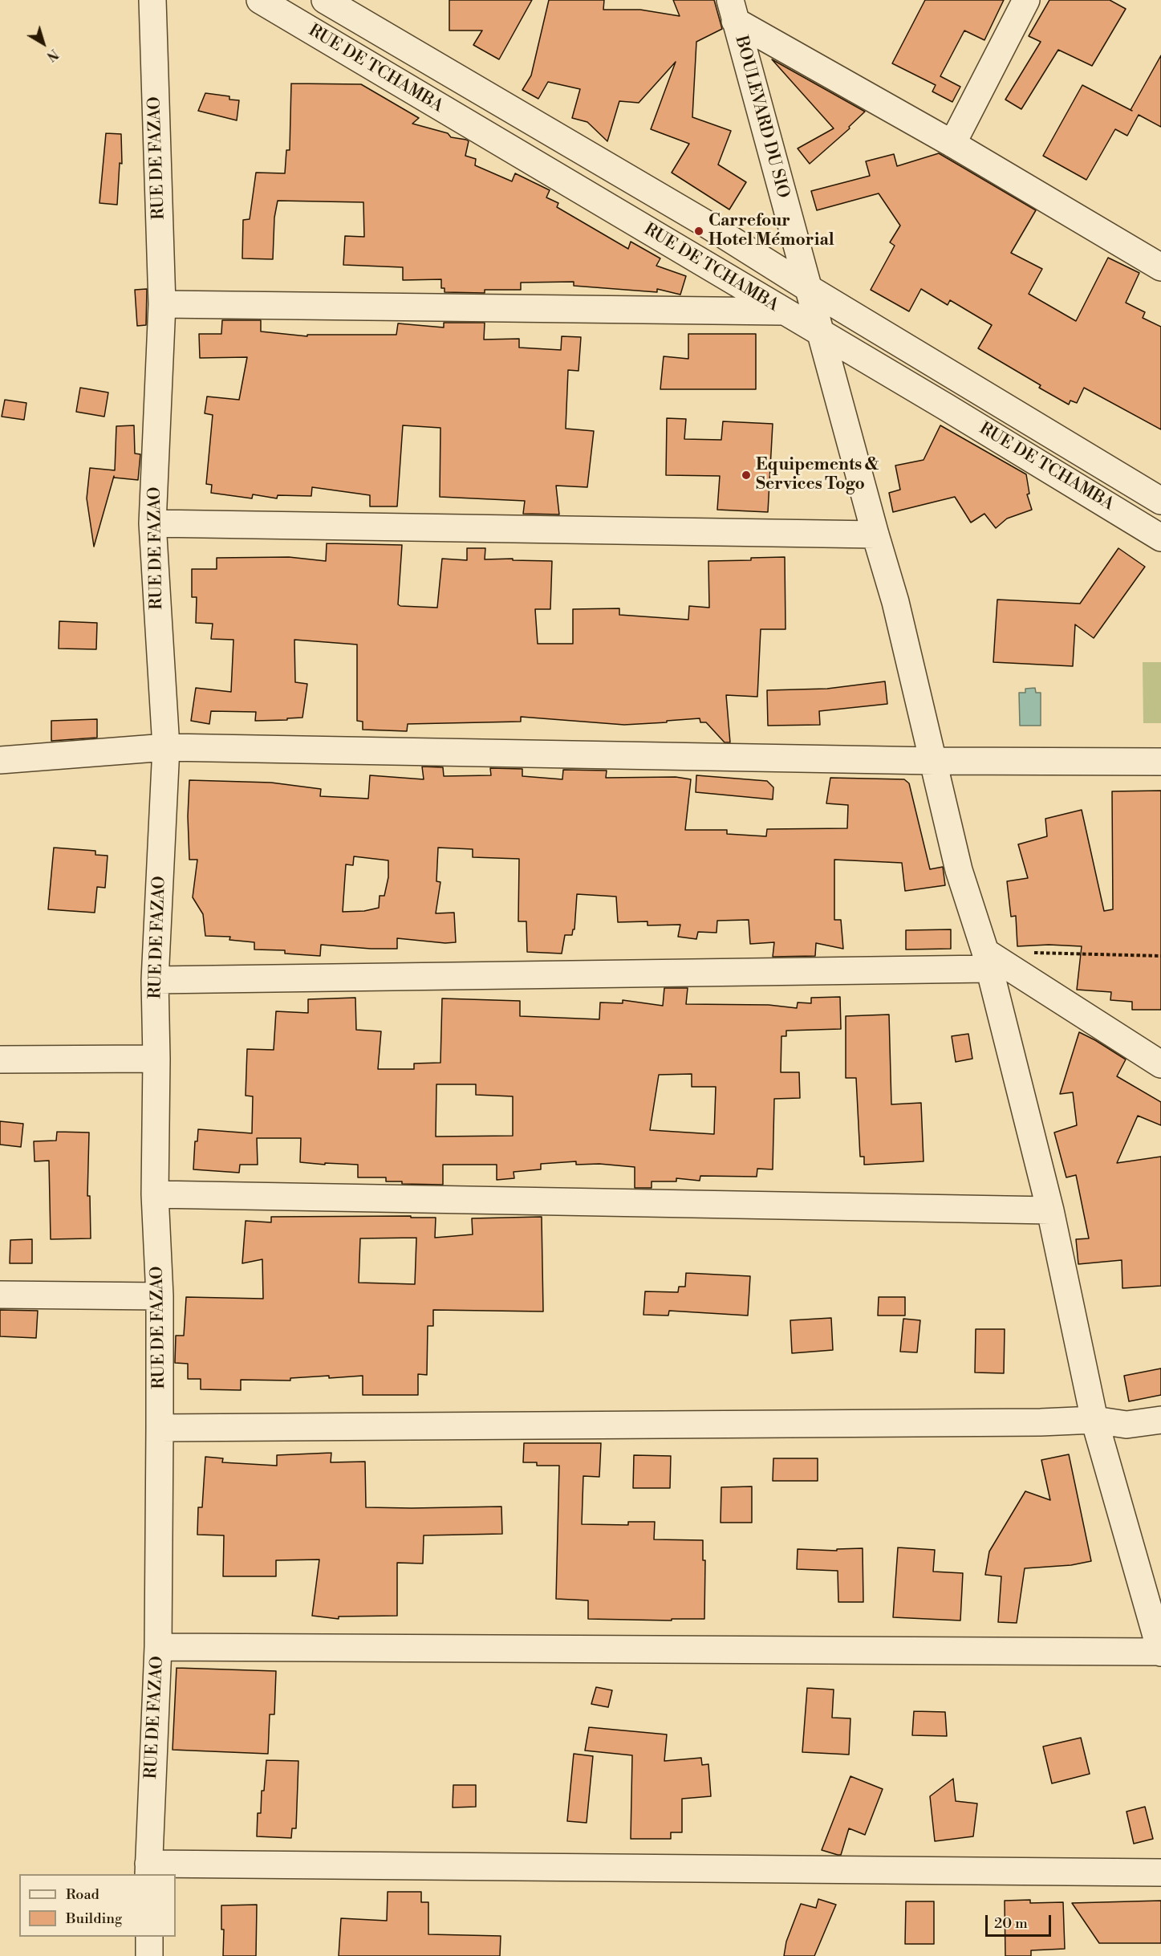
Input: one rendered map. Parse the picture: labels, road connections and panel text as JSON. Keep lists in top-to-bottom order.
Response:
{
  "streets": {
    "street": ["RUE DE TCHAMBA", "BOULEVARD DU SIO", "RUE DE FAZAO"]
  },
  "crossings": [
    ["RUE DE TCHAMBA", "BOULEVARD DU SIO"]
  ],
  "places": ["Carrefour Hotel Mémorial", "Equipements & Services Togo"],
  "legend": ["Road", "Building"],
  "scale_bar": "20 m",
  "north": "bottom right"
}
